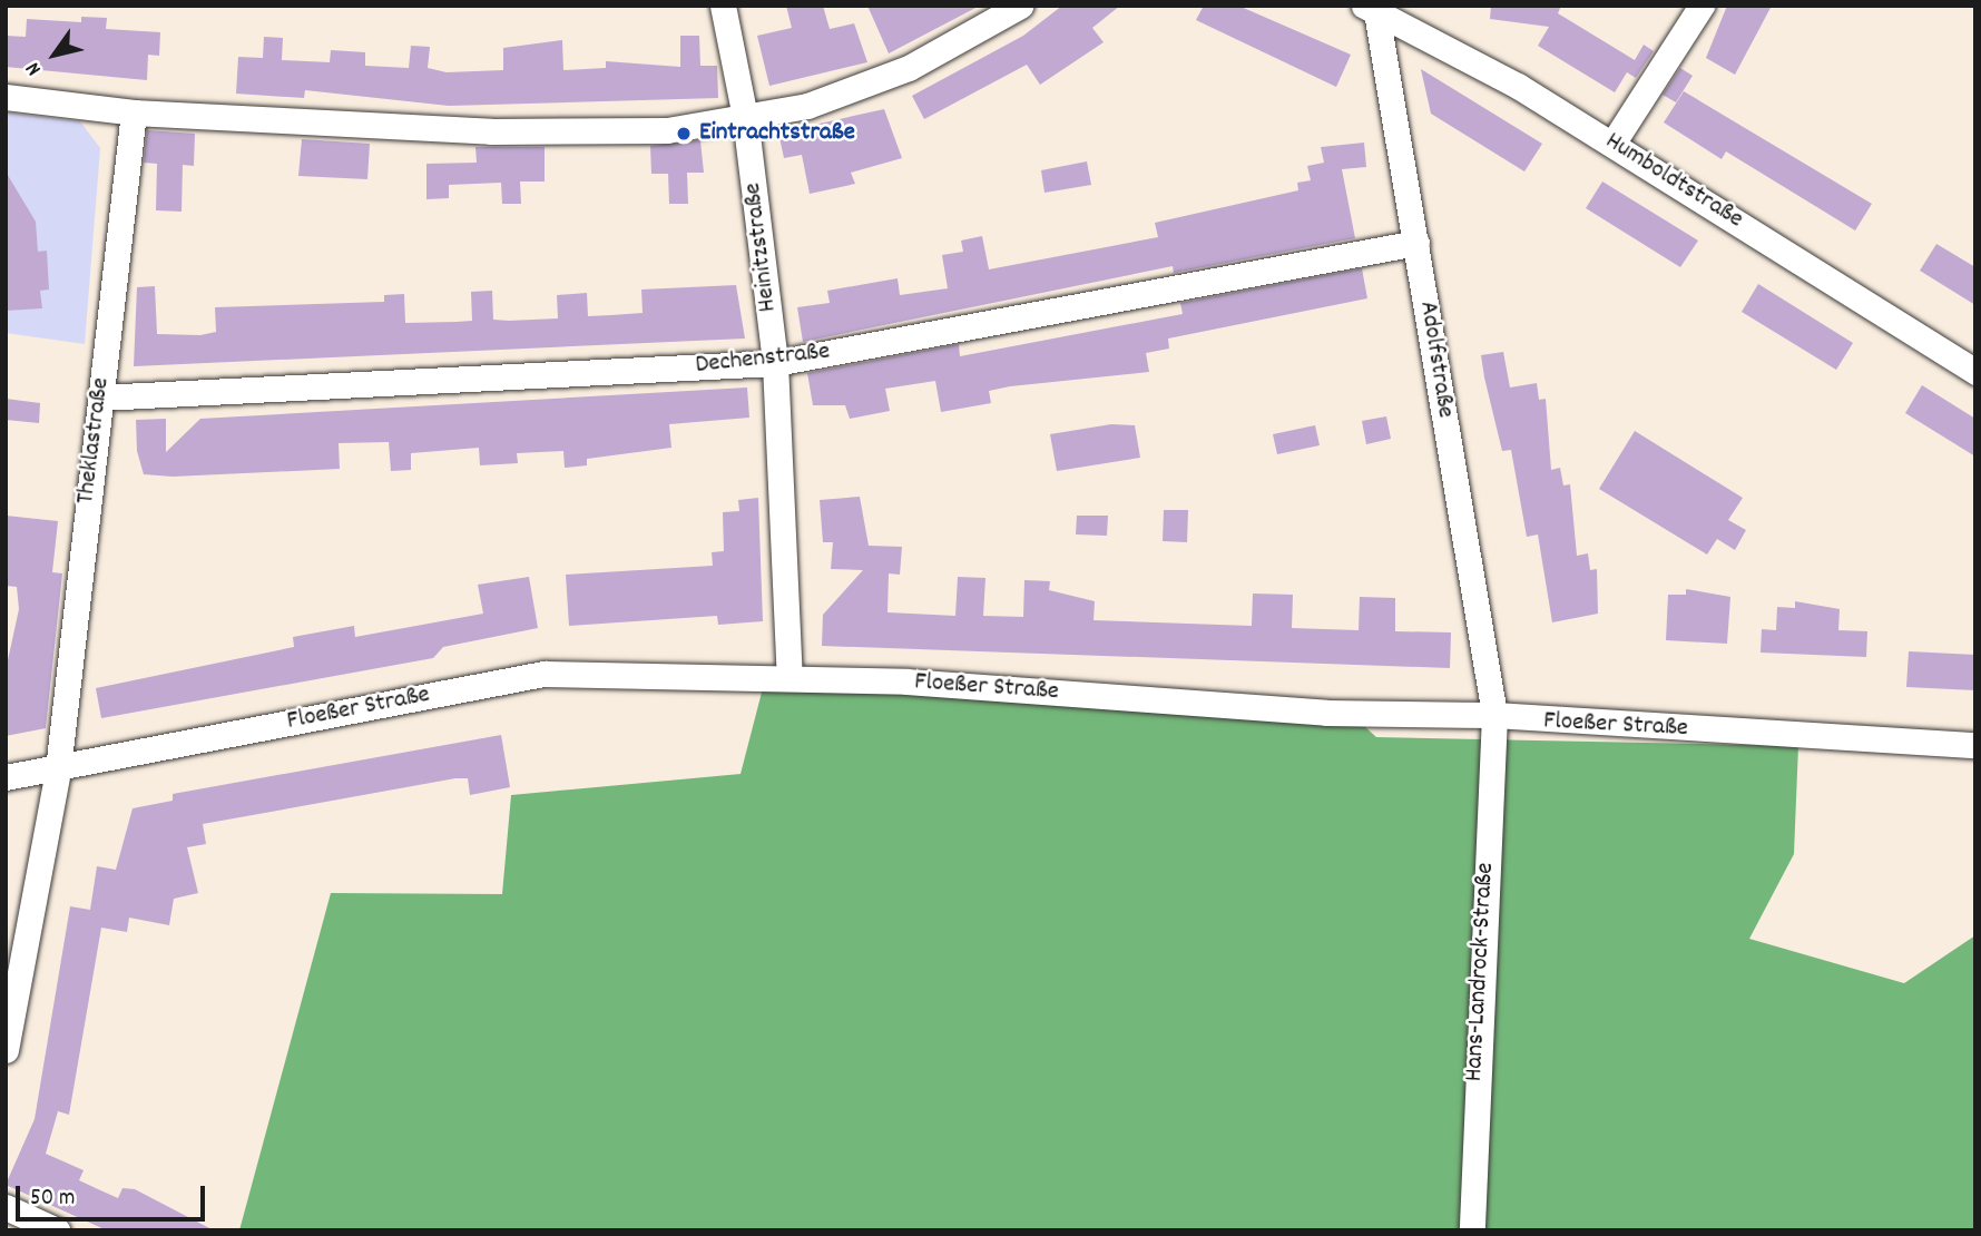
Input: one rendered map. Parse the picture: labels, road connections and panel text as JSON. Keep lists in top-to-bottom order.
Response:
{
  "streets": {
    "street": [
      "Humboldtstraße",
      "Heinitzstraße",
      "Dechenstraße",
      "Adolfstraße",
      "Theklastraße",
      "Floeßer Straße",
      "Hans-Landrock-Straße"
    ]
  },
  "crossings": [
    ["Humboldtstraße", "Adolfstraße"],
    ["Heinitzstraße", "Dechenstraße"],
    ["Heinitzstraße", "Floeßer Straße"],
    ["Dechenstraße", "Adolfstraße"],
    ["Dechenstraße", "Theklastraße"],
    ["Adolfstraße", "Floeßer Straße"],
    ["Adolfstraße", "Hans-Landrock-Straße"],
    ["Theklastraße", "Floeßer Straße"],
    ["Floeßer Straße", "Hans-Landrock-Straße"]
  ],
  "places": ["Eintrachtstraße"],
  "scale_bar": "50 m",
  "north": "bottom left"
}
